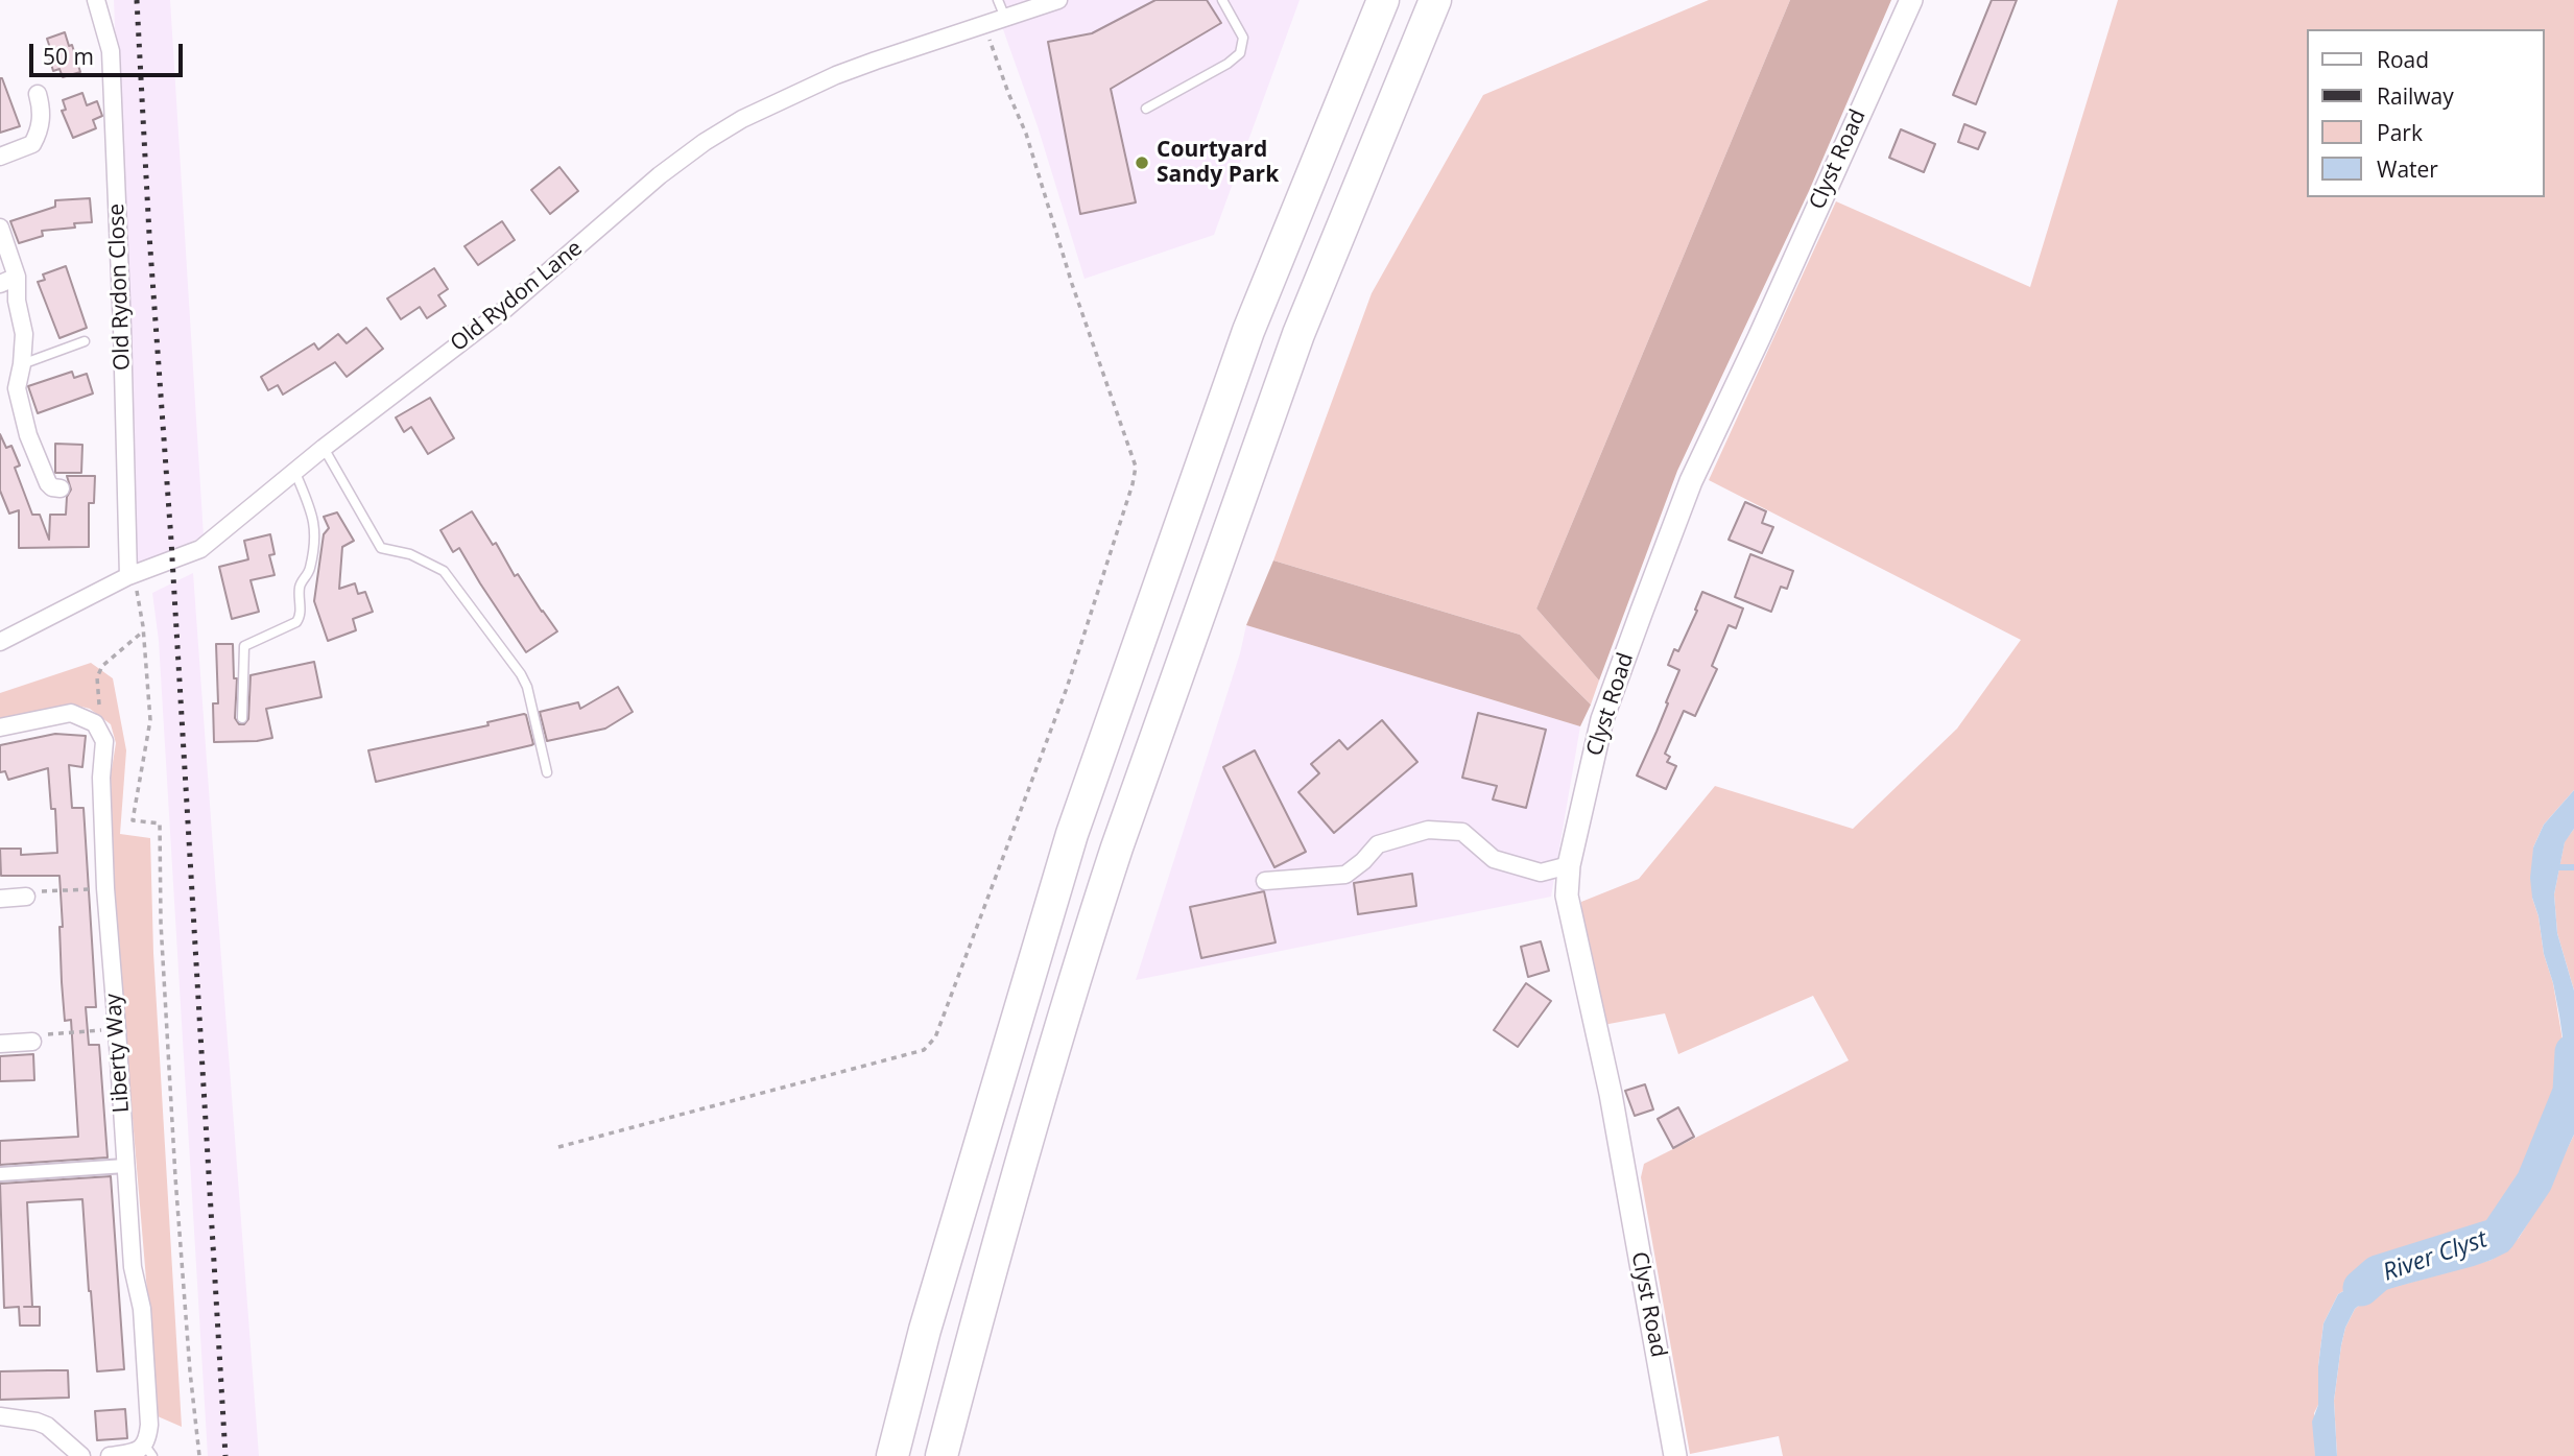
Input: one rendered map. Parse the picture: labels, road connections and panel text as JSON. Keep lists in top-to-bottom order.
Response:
{
  "streets": {
    "street": [
      "Clyst Road",
      "Old Rydon Close",
      "Old Rydon Lane",
      "Liberty Way"
    ]
  },
  "crossings": [
    ["Old Rydon Close", "Old Rydon Lane"]
  ],
  "water": ["River Clyst"],
  "places": ["Courtyard Sandy Park"],
  "legend": [
    "Road",
    "Railway",
    "Park",
    "Water"
  ],
  "scale_bar": "50 m"
}
